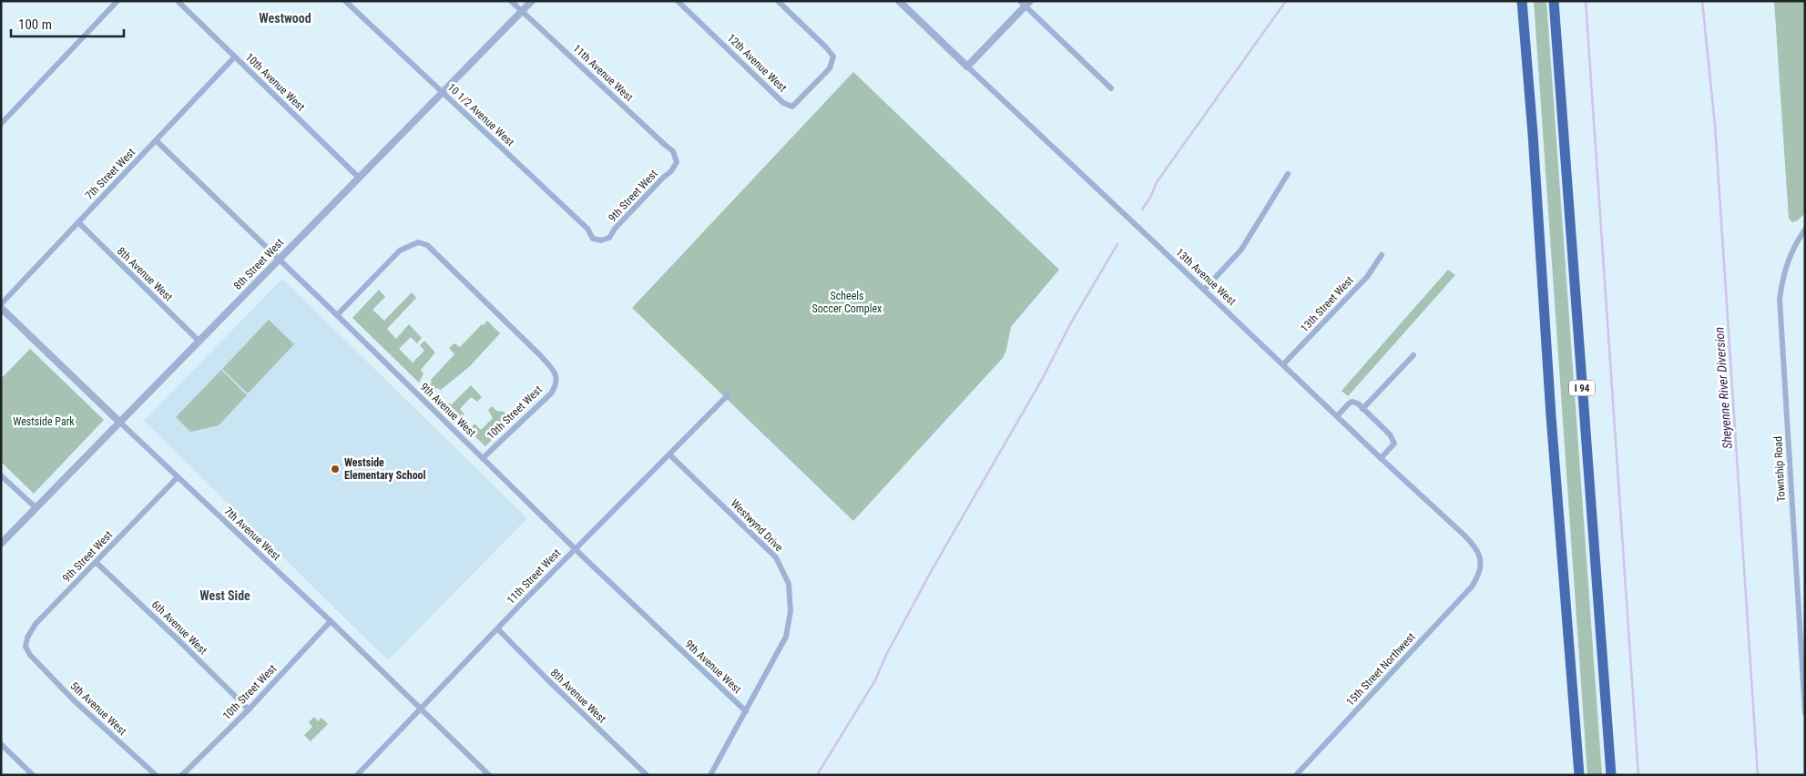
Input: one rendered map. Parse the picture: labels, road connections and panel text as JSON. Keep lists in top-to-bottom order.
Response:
{
  "streets": {
    "highway": ["I 94"],
    "street": [
      "12th Avenue West",
      "11th Avenue West",
      "10th Avenue West",
      "10 1/2 Avenue West",
      "7th Street West",
      "9th Street West",
      "8th Street West",
      "8th Avenue West",
      "13th Avenue West",
      "13th Street West",
      "9th Avenue West",
      "10th Street West",
      "Township Road",
      "Westwynd Drive",
      "7th Avenue West",
      "11th Street West",
      "6th Avenue West",
      "15th Street Northwest",
      "5th Avenue West"
    ]
  },
  "crossings": [
    ["11th Avenue West", "9th Street West"],
    ["11th Avenue West", "8th Street West"],
    ["10th Avenue West", "7th Street West"],
    ["10th Avenue West", "8th Street West"],
    ["10 1/2 Avenue West", "9th Street West"],
    ["10 1/2 Avenue West", "8th Street West"],
    ["7th Street West", "8th Avenue West"],
    ["7th Street West", "9th Avenue West"],
    ["9th Street West", "7th Avenue West"],
    ["9th Street West", "6th Avenue West"],
    ["9th Street West", "5th Avenue West"],
    ["8th Street West", "8th Avenue West"],
    ["8th Street West", "9th Avenue West"],
    ["8th Street West", "7th Avenue West"],
    ["8th Avenue West", "11th Street West"],
    ["13th Avenue West", "13th Street West"],
    ["13th Avenue West", "15th Street Northwest"],
    ["9th Avenue West", "10th Street West"],
    ["9th Avenue West", "Westwynd Drive"],
    ["9th Avenue West", "11th Street West"],
    ["10th Street West", "7th Avenue West"],
    ["10th Street West", "6th Avenue West"],
    ["Westwynd Drive", "11th Street West"],
    ["7th Avenue West", "11th Street West"]
  ],
  "districts": ["Westwood", "West Side"],
  "water": ["Sheyenne River Diversion"],
  "parks": ["Scheels Soccer Complex", "Westside Park"],
  "places": ["Westside Elementary School"],
  "scale_bar": "100 m"
}
